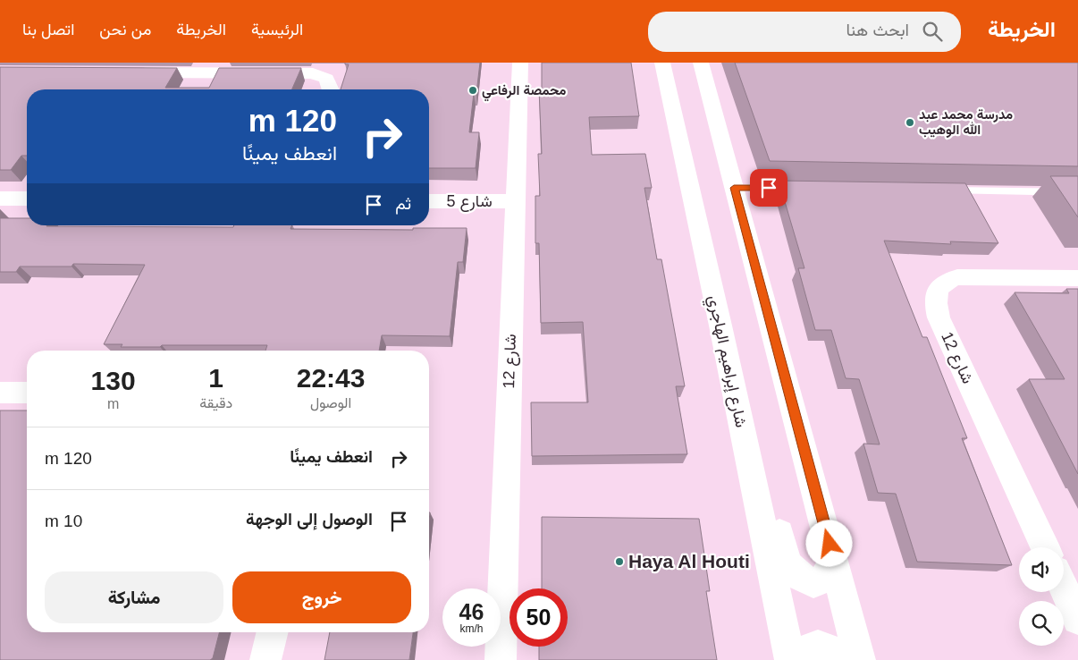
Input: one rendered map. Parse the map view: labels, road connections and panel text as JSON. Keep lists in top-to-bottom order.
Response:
{
  "streets": {
    "main road": ["شارع 5", "شارع 12", "شارع إبراهيم الهاجري"]
  },
  "crossings": [
    ["شارع 5", "شارع 12"]
  ],
  "places": ["محمصة الرفاعي", "مدرسة محمد عبد الله الوهيب", "Haya Al Houti"],
  "page": {
    "header": "الخريطة",
    "search": "ابحث هنا",
    "nav": [
      "الرئيسية",
      "الخريطة",
      "من نحن",
      "اتصل بنا"
    ],
    "turn": ["120 m", "انعطف يمينًا"],
    "then": "ثم",
    "eta": [
      "22:43",
      "الوصول",
      "1",
      "دقيقة",
      "130",
      "m"
    ],
    "list": [
      {
        "name": "انعطف يمينًا",
        "value": "120 m"
      },
      {
        "name": "الوصول إلى الوجهة",
        "value": "10 m"
      }
    ],
    "buttons": ["خروج", "مشاركة"],
    "speed": "46 km/h",
    "limit": "50"
  }
}
